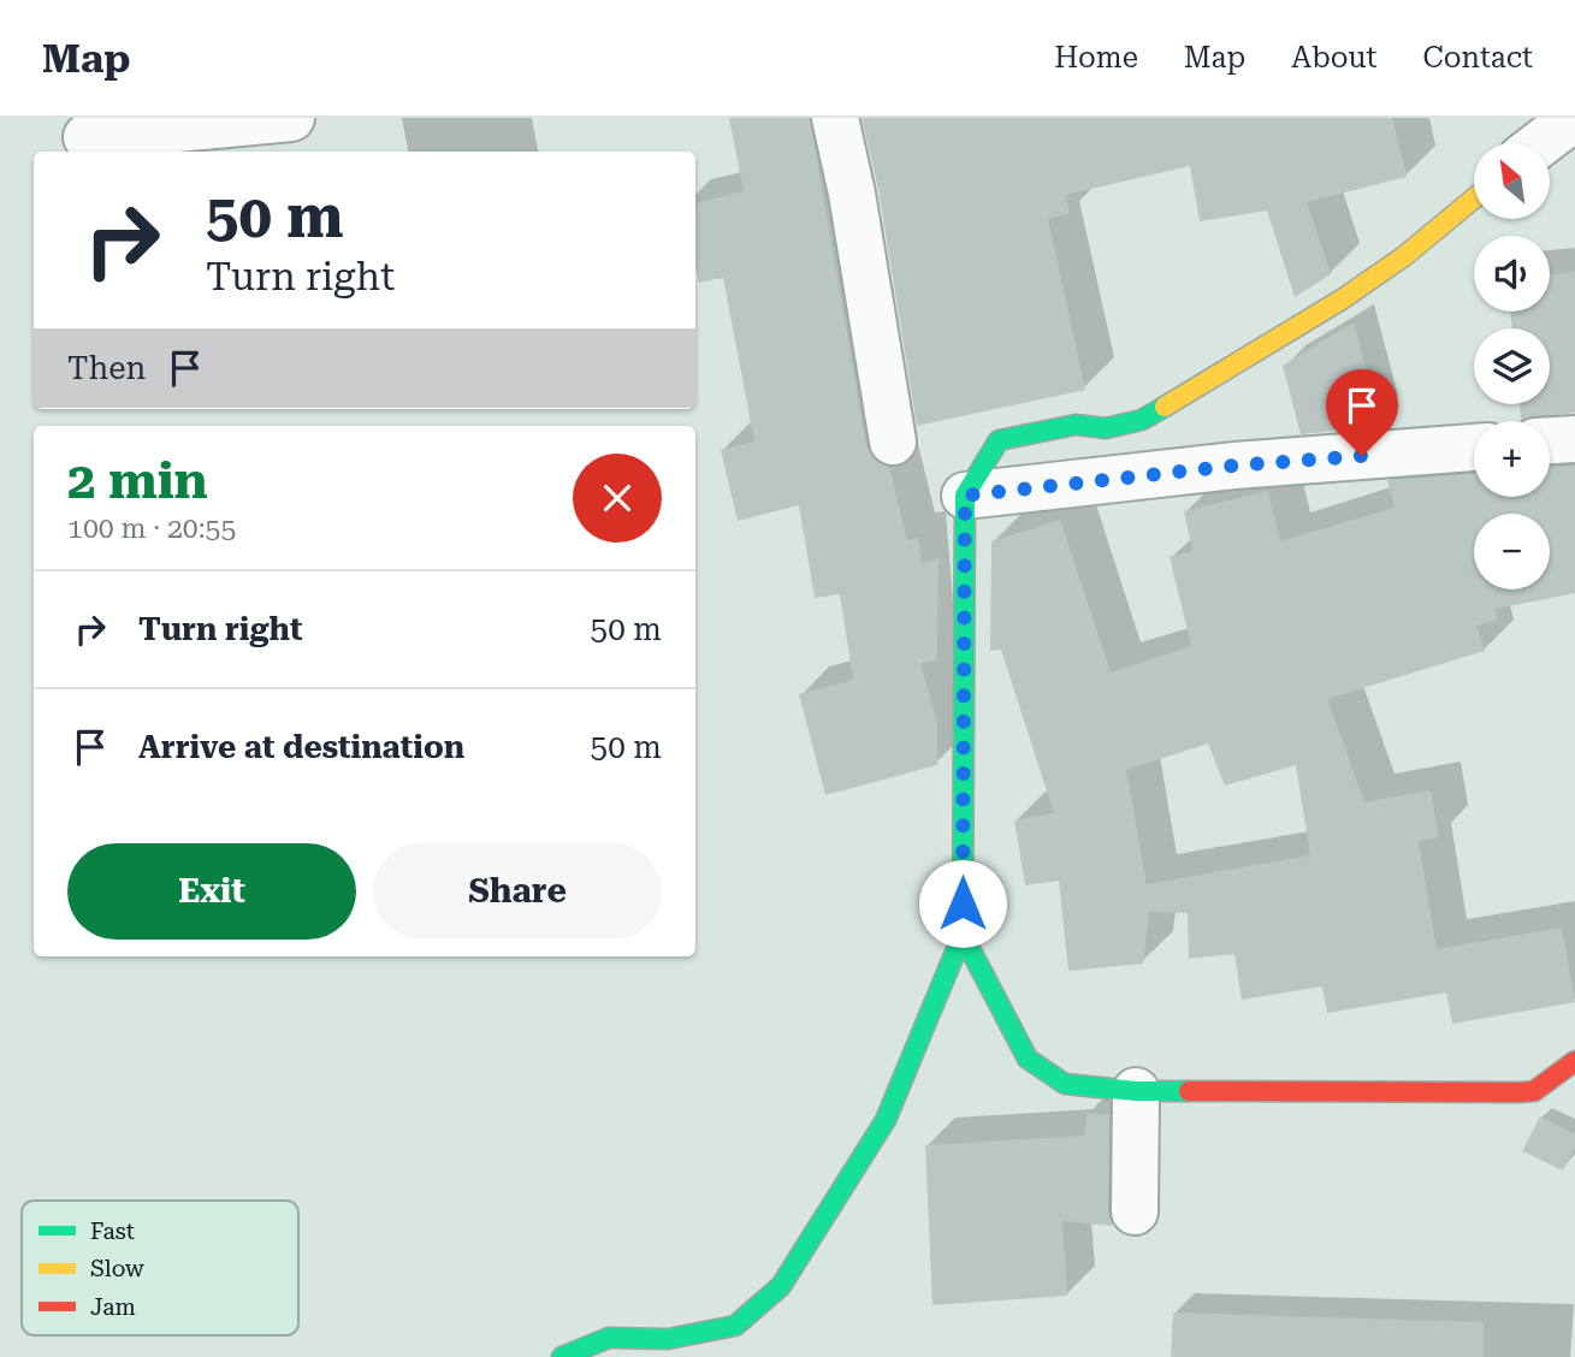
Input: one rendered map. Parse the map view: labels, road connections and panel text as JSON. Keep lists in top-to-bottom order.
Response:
{
  "legend": ["Fast", "Slow", "Jam"],
  "north": "top left",
  "page": {
    "header": "Map",
    "nav": [
      "Home",
      "Map",
      "About",
      "Contact"
    ],
    "map_buttons": ["+", "−"],
    "turn": ["50 m", "Turn right"],
    "then": "Then",
    "heading": ["2 min", "100 m · 20:55"],
    "list": [
      {
        "name": "Turn right",
        "value": "50 m"
      },
      {
        "name": "Arrive at destination",
        "value": "50 m"
      }
    ],
    "buttons": ["Exit", "Share"]
  }
}
